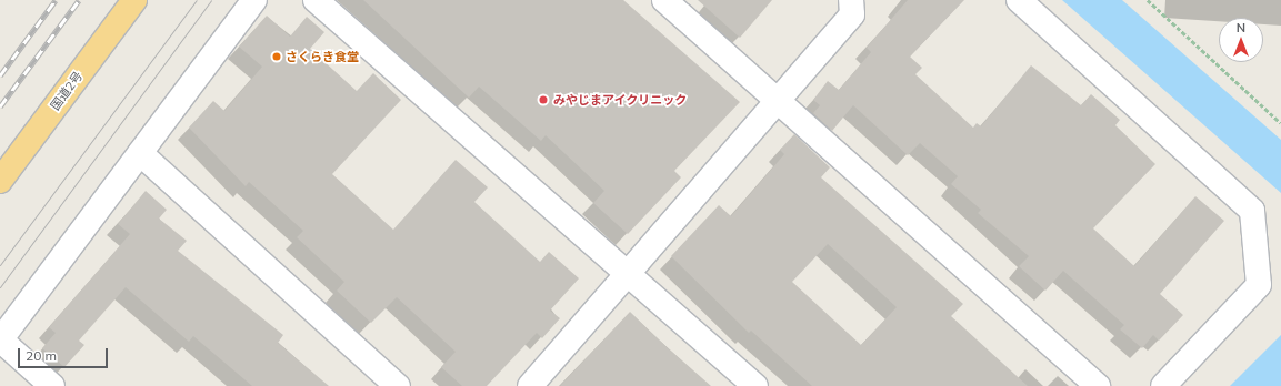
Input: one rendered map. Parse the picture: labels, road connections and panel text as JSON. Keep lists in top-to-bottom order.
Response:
{
  "streets": {
    "highway": ["国道2号"]
  },
  "places": ["さくらき食堂", "みやじまアイクリニック"],
  "scale_bar": "20 m",
  "north": "top"
}
